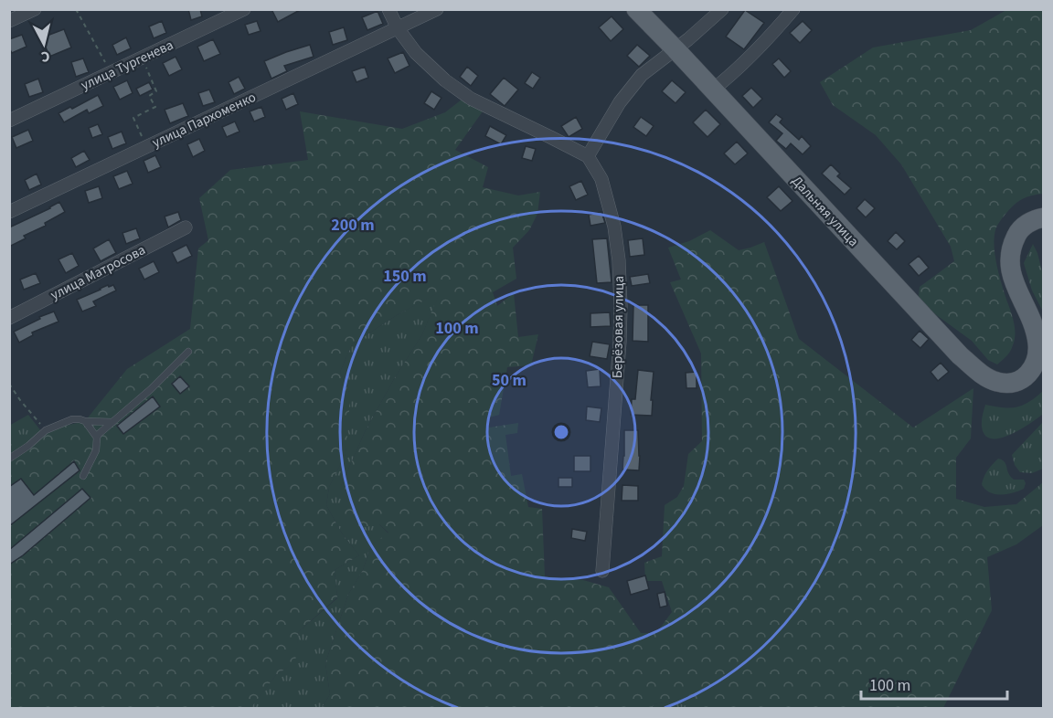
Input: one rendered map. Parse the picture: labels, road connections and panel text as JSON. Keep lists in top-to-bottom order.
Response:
{
  "streets": {
    "main road": ["Дальняя улица"],
    "street": [
      "улица Тургенева",
      "улица Пархоменко",
      "улица Матросова",
      "Берёзовая улица"
    ]
  },
  "scale_bar": "100 m",
  "north": "bottom",
  "rings": [
    "200 m",
    "150 m",
    "100 m",
    "50 m"
  ]
}
